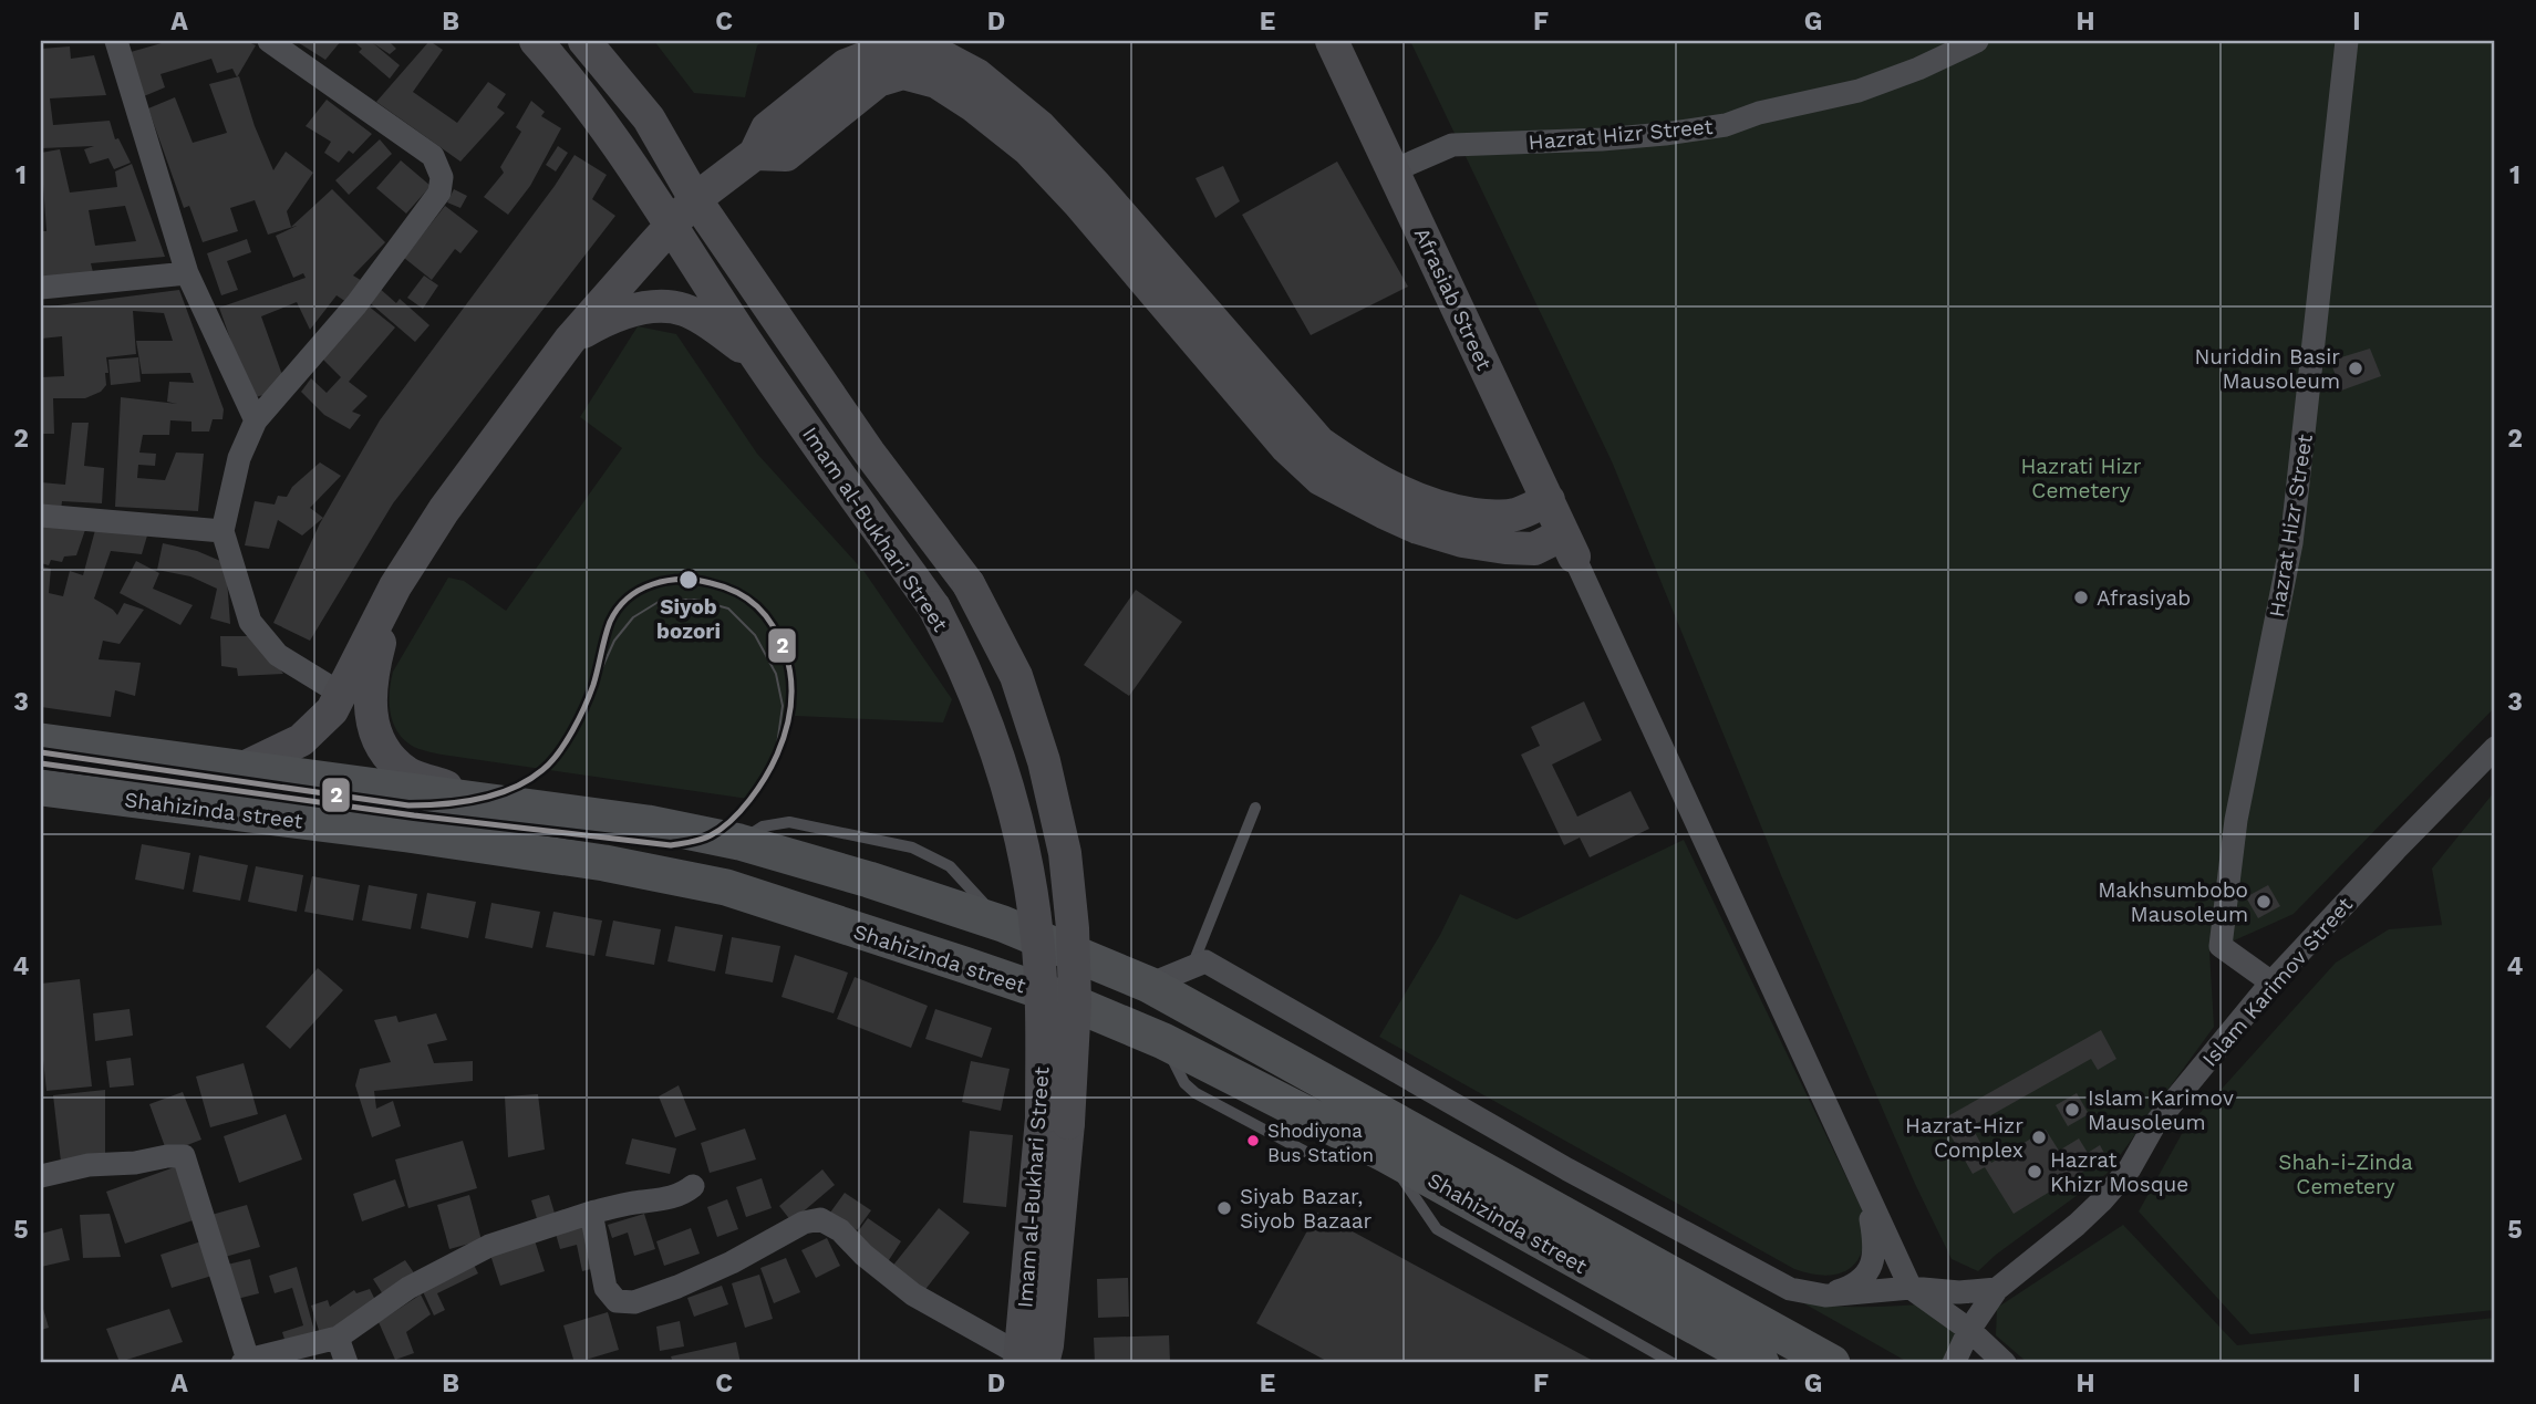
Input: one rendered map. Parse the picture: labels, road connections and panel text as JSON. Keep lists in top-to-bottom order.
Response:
{
  "streets": {
    "main road": ["Shahizinda street"],
    "street": [
      "Hazrat Hizr Street",
      "Afrasiab Street",
      "Imam al-Bukhari Street",
      "Islam Karimov Street"
    ]
  },
  "crossings": [
    ["Hazrat Hizr Street", "Afrasiab Street"],
    ["Hazrat Hizr Street", "Islam Karimov Street"]
  ],
  "parks": ["Hazrati Hizr Cemetery", "Shah-i-Zinda Cemetery"],
  "places": [
    "Nuriddin Basir Mausoleum",
    "Siyob bozori",
    "Afrasiyab",
    "Makhsumbobo Mausoleum",
    "Islam Karimov Mausoleum",
    "Hazrat-Hizr Complex",
    "Shodiyona Bus Station",
    "Hazrat Khizr Mosque",
    "Siyab Bazar, Siyob Bazaar"
  ],
  "lines": ["transit line 2"],
  "grid": {
    "columns": [
      "A",
      "B",
      "C",
      "D",
      "E",
      "F",
      "G",
      "H",
      "I"
    ],
    "rows": [
      "1",
      "2",
      "3",
      "4",
      "5"
    ]
  }
}
